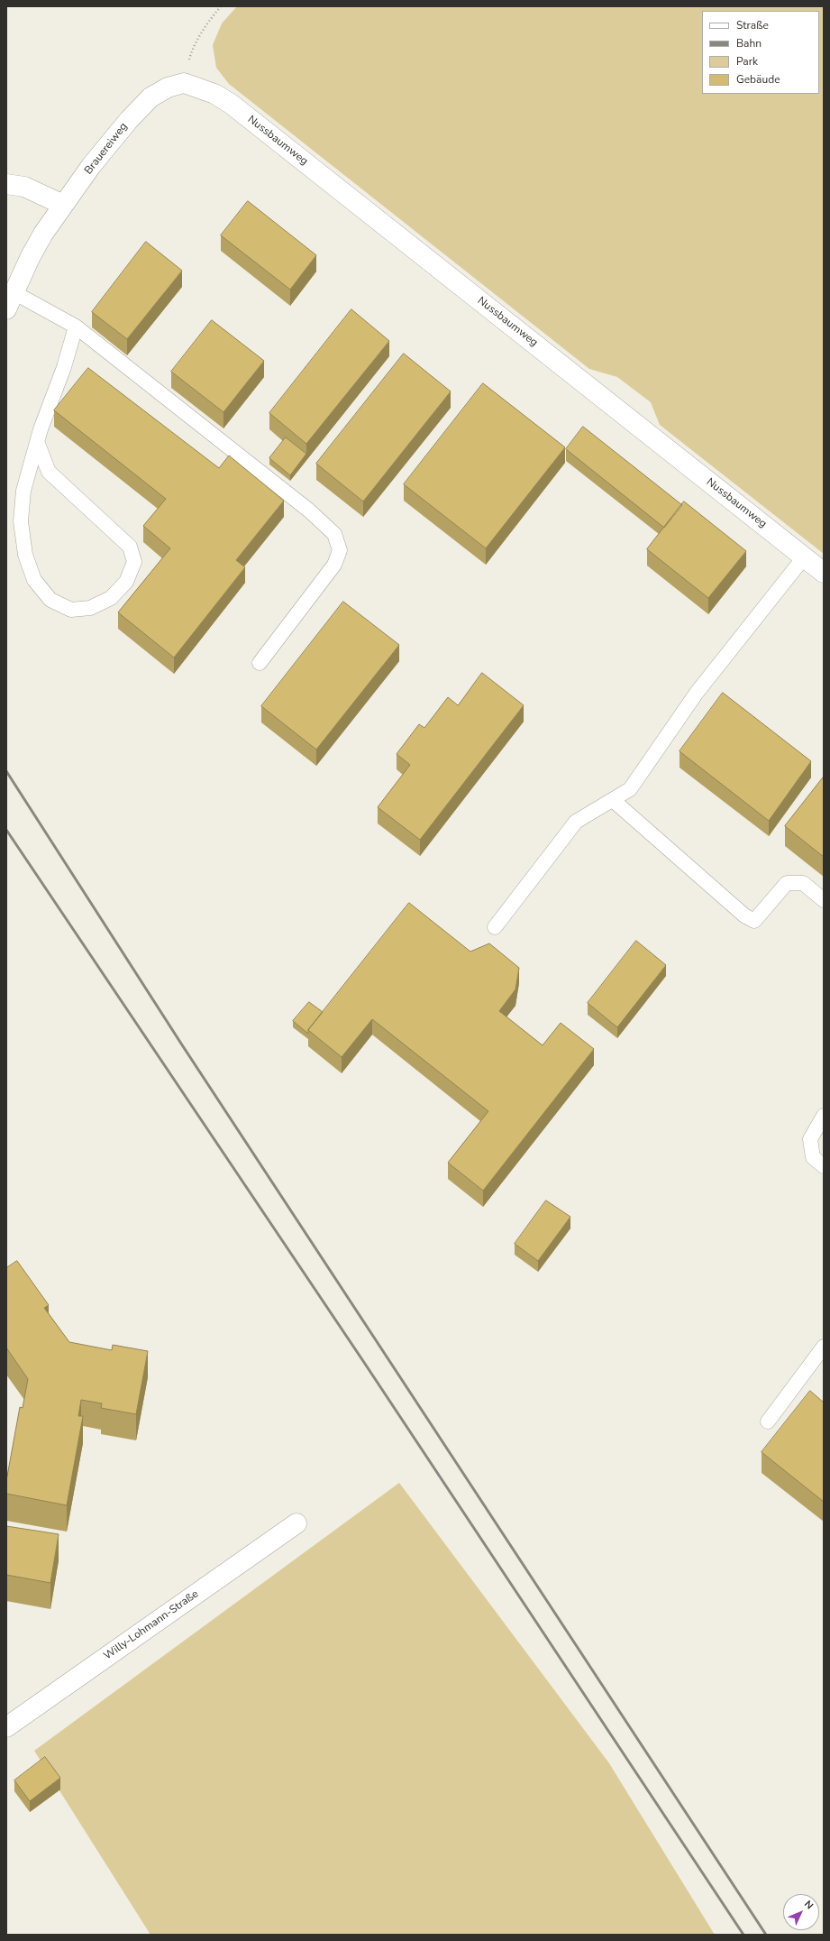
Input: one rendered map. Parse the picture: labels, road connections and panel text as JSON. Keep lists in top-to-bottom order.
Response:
{
  "streets": {
    "street": ["Nussbaumweg", "Brauereiweg", "Willy-Lohmann-Straße"]
  },
  "crossings": [
    ["Nussbaumweg", "Brauereiweg"]
  ],
  "legend": [
    "Straße",
    "Bahn",
    "Park",
    "Gebäude"
  ],
  "north": "top right"
}
